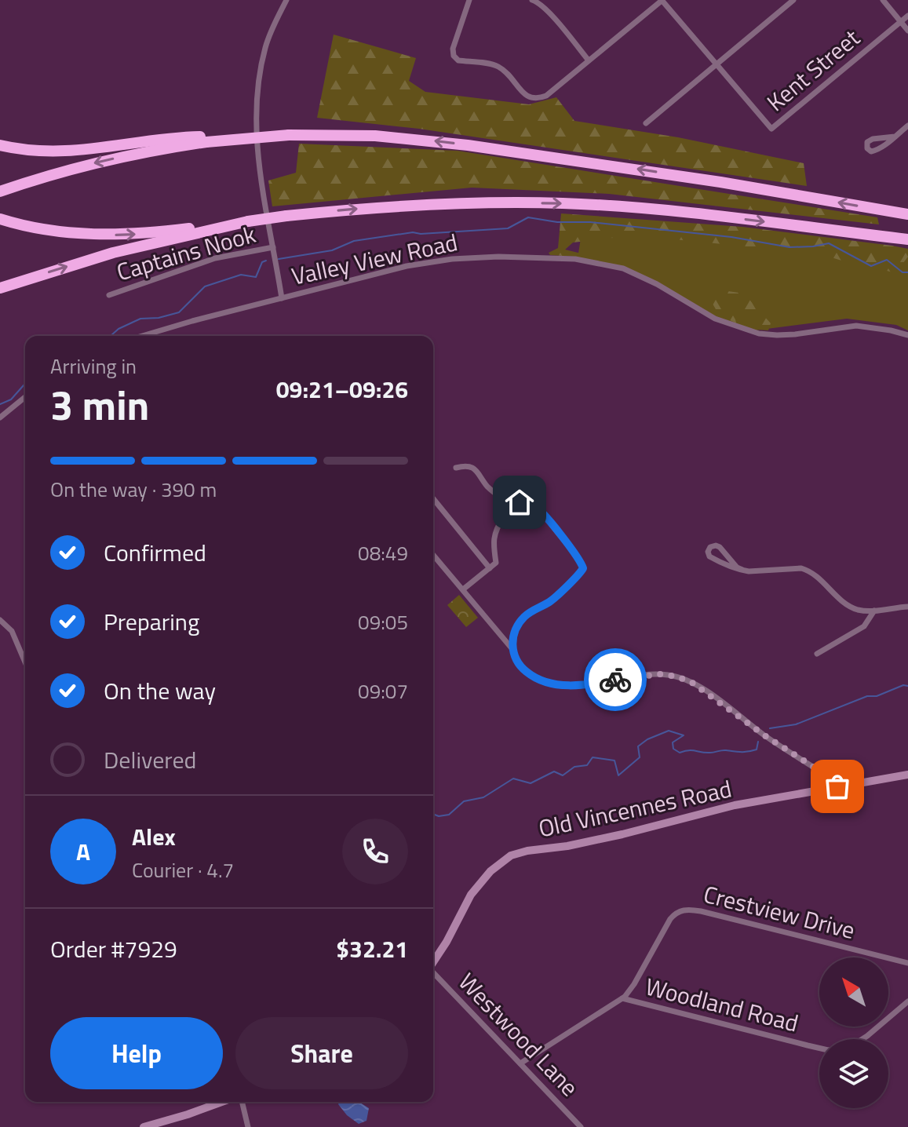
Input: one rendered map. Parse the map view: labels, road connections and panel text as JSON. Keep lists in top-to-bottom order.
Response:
{
  "streets": {
    "street": [
      "Kent Street",
      "Captains Nook",
      "Valley View Road",
      "Old Vincennes Road",
      "Crestview Drive",
      "Woodland Road",
      "Westwood Lane"
    ]
  },
  "crossings": [
    ["Crestview Drive", "Woodland Road"],
    ["Crestview Drive", "Westwood Lane"]
  ],
  "north": "top left",
  "page": {
    "heading": ["3 min", "Arriving in", "09:21–09:26"],
    "panel": [
      "Alex",
      "Courier · 4.7",
      "Order #7929",
      "$32.21"
    ],
    "bar": "On the way · 390 m",
    "list": [
      ["Confirmed", "08:49"],
      ["Preparing", "09:05"],
      ["On the way", "09:07"],
      "Delivered"
    ],
    "round": "A",
    "buttons": ["Help", "Share"]
  }
}
